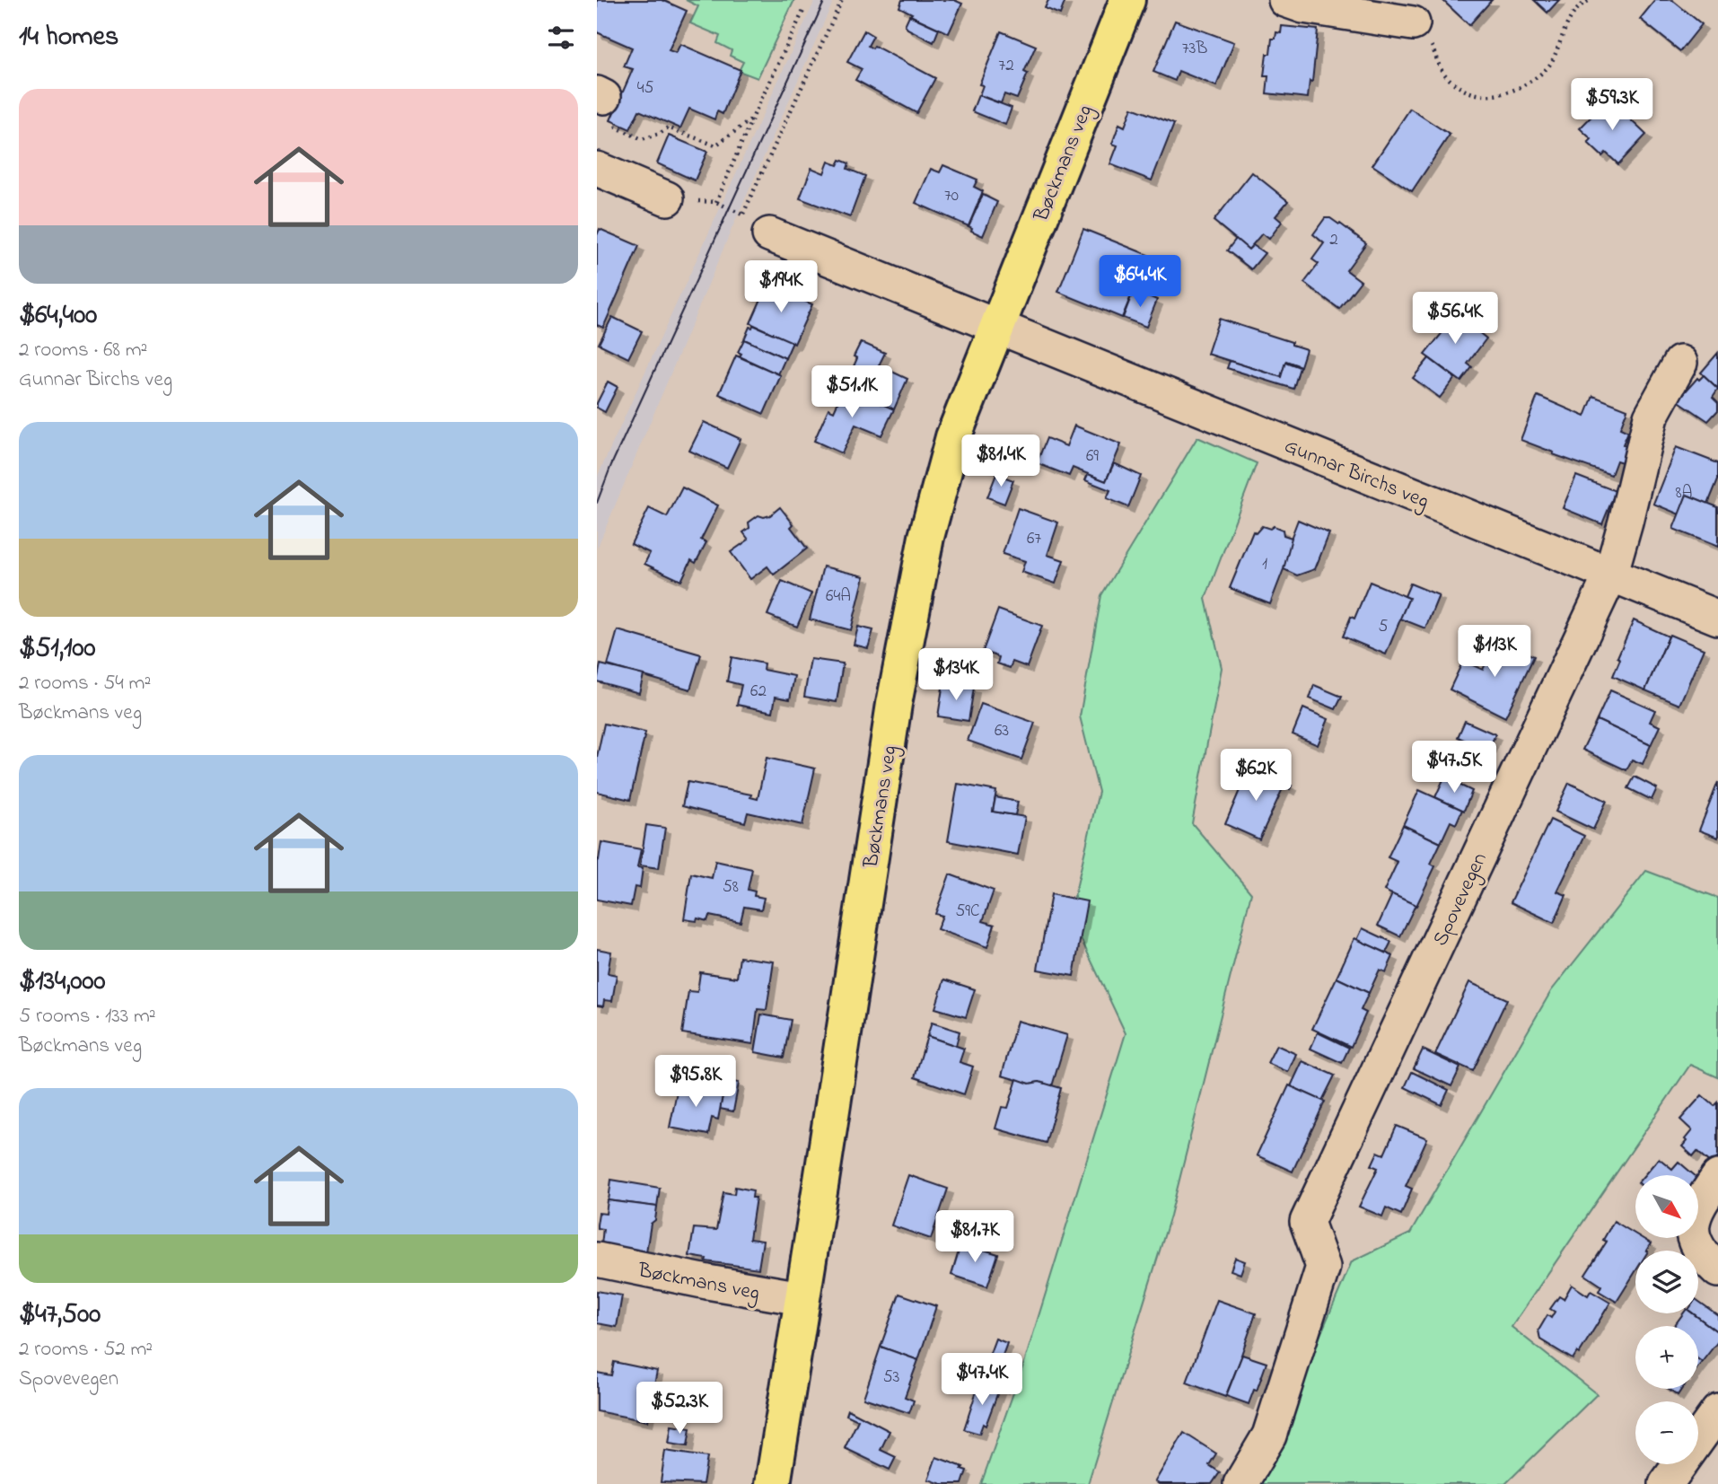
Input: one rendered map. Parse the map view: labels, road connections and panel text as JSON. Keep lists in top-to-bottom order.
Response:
{
  "streets": {
    "main road": ["Bøckmans veg"],
    "street": ["Gunnar Birchs veg", "Spovevegen"]
  },
  "crossings": [
    ["Bøckmans veg", "Gunnar Birchs veg"],
    ["Gunnar Birchs veg", "Spovevegen"]
  ],
  "house_numbers": [
    "73B",
    "72",
    "45",
    "70",
    "2",
    "69",
    "8A",
    "67",
    "1",
    "64A",
    "5",
    "62",
    "63",
    "58",
    "59C",
    "53"
  ],
  "north": "bottom right",
  "page": {
    "heading": "14 homes",
    "list": [
      {
        "name": "$64,400",
        "note": "2 rooms · 68 m² · Gunnar Birchs veg"
      },
      {
        "name": "$51,100",
        "note": "2 rooms · 54 m² · Bøckmans veg"
      },
      {
        "name": "$134,000",
        "note": "5 rooms · 133 m² · Bøckmans veg"
      },
      {
        "name": "$47,500",
        "note": "2 rooms · 52 m² · Spovevegen"
      }
    ],
    "price": [
      "$59.3K",
      "$64.4K",
      "$194K",
      "$56.4K",
      "$51.1K",
      "$81.4K",
      "$113K",
      "$134K",
      "$47.5K",
      "$62K",
      "$95.8K",
      "$81.7K",
      "$47.4K",
      "$52.3K"
    ],
    "map_buttons": ["+", "−"]
  }
}
